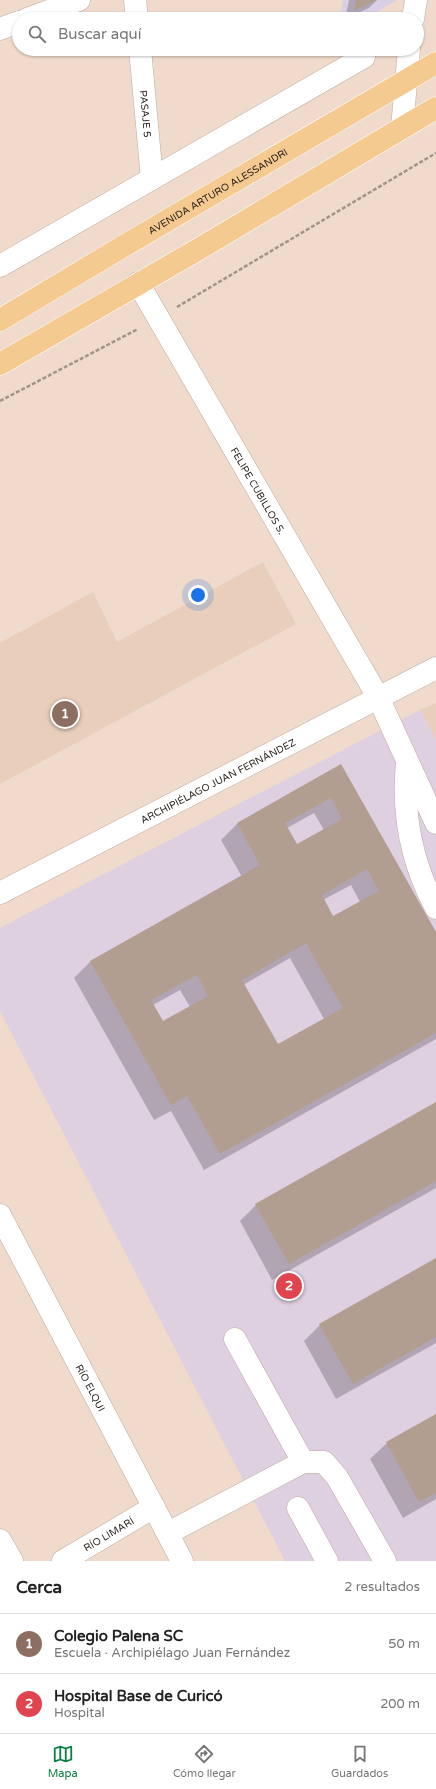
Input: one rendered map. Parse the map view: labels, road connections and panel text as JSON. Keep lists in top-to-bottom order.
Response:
{
  "streets": {
    "main road": ["AVENIDA ARTURO ALESSANDRI"],
    "street": [
      "PASAJE 5",
      "FELIPE CUBILLOS S.",
      "ARCHIPIÉLAGO JUAN FERNÁNDEZ",
      "RÍO ELQUI",
      "RÍO LIMARÍ"
    ]
  },
  "crossings": [
    ["FELIPE CUBILLOS S.", "ARCHIPIÉLAGO JUAN FERNÁNDEZ"],
    ["RÍO ELQUI", "RÍO LIMARÍ"]
  ],
  "page": {
    "search": "Buscar aquí",
    "pins": ["1", "2"],
    "heading": ["Cerca", "2 resultados"],
    "list": [
      {
        "mark": "1",
        "name": "Colegio Palena SC",
        "note": "Escuela · Archipiélago Juan Fernández",
        "value": "50 m"
      },
      {
        "mark": "2",
        "name": "Hospital Base de Curicó",
        "note": "Hospital",
        "value": "200 m"
      }
    ],
    "nav": ["Mapa", "Cómo llegar", "Guardados"]
  }
}
